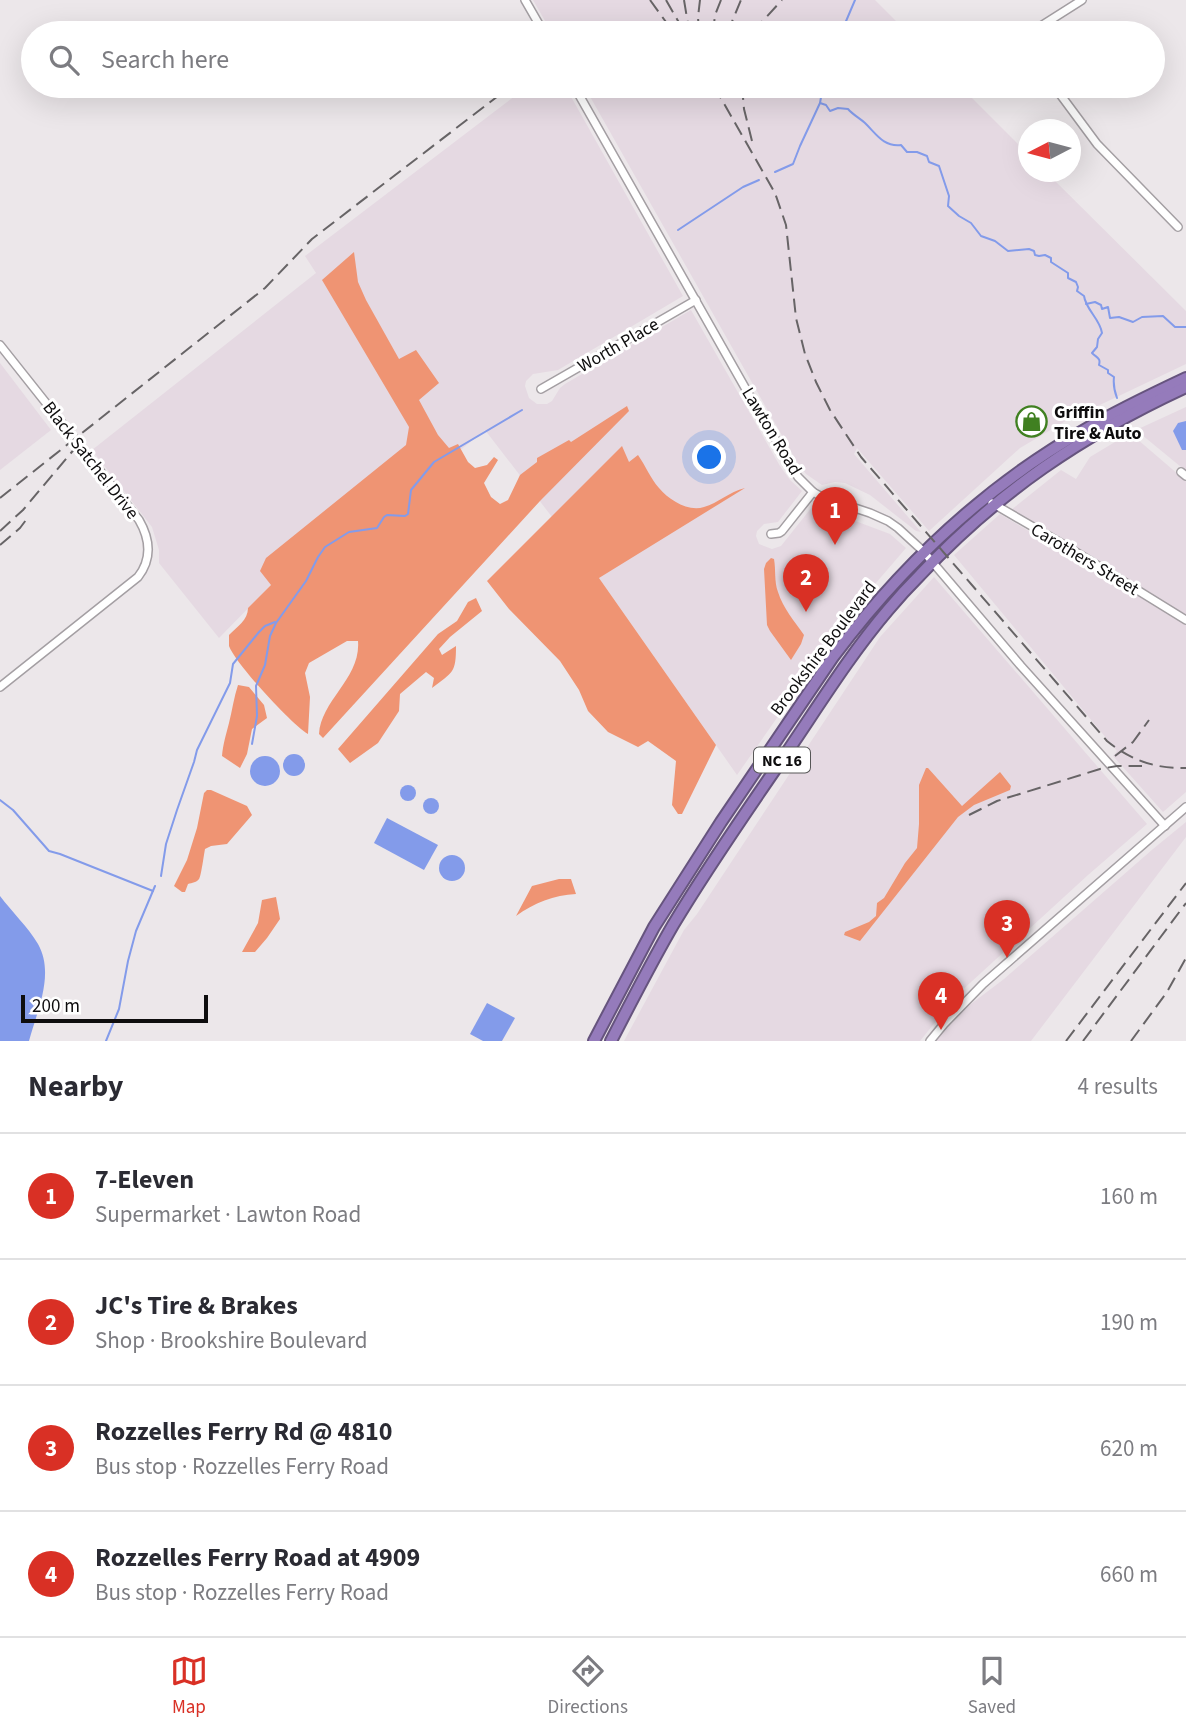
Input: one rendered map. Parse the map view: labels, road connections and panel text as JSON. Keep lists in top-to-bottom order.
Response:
{
  "streets": {
    "highway": ["Brookshire Boulevard", "NC 16"],
    "street": [
      "Worth Place",
      "Lawton Road",
      "Black Satchel Drive",
      "Carothers Street"
    ]
  },
  "crossings": [
    ["Worth Place", "Lawton Road"],
    ["Lawton Road", "Brookshire Boulevard"],
    ["Carothers Street", "Brookshire Boulevard"]
  ],
  "places": {
    "shop": ["Griffin Tire & Auto"]
  },
  "scale_bar": "200 m",
  "north": "left",
  "page": {
    "search": "Search here",
    "pins": [
      "1",
      "2",
      "3",
      "4"
    ],
    "scale": "200 m",
    "heading": ["Nearby", "4 results"],
    "list": [
      {
        "mark": "1",
        "name": "7-Eleven",
        "note": "Supermarket · Lawton Road",
        "value": "160 m"
      },
      {
        "mark": "2",
        "name": "JC's Tire & Brakes",
        "note": "Shop · Brookshire Boulevard",
        "value": "190 m"
      },
      {
        "mark": "3",
        "name": "Rozzelles Ferry Rd @ 4810",
        "note": "Bus stop · Rozzelles Ferry Road",
        "value": "620 m"
      },
      {
        "mark": "4",
        "name": "Rozzelles Ferry Road at 4909",
        "note": "Bus stop · Rozzelles Ferry Road",
        "value": "660 m"
      }
    ],
    "nav": ["Map", "Directions", "Saved"]
  }
}
